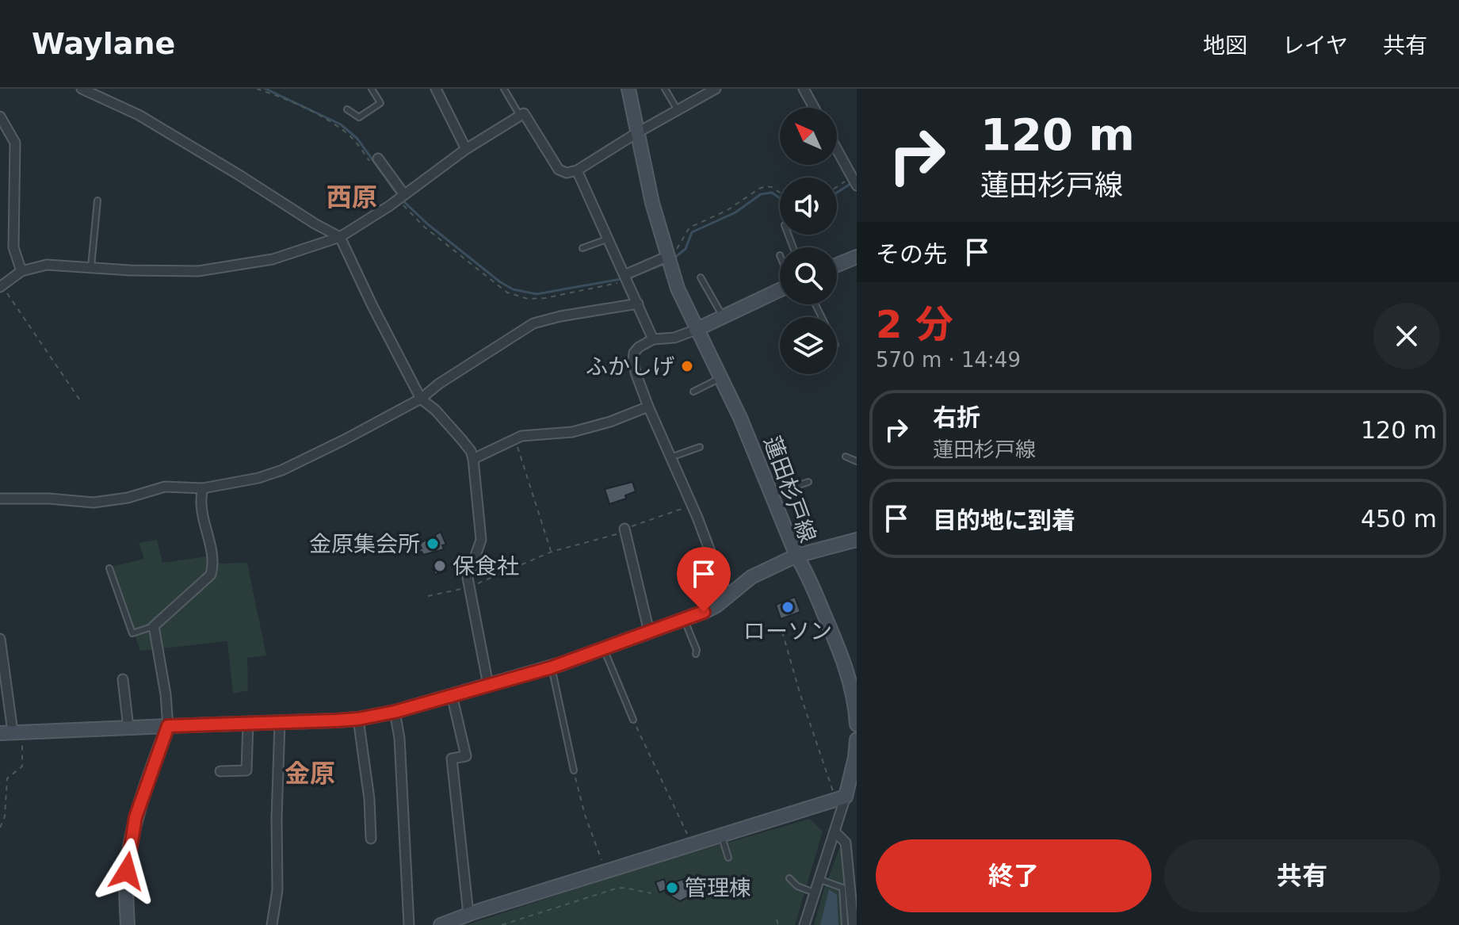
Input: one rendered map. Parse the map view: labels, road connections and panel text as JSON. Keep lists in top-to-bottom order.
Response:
{
  "streets": {
    "main road": ["蓮田杉戸線"]
  },
  "districts": ["西原", "金原"],
  "places": [
    "ふかしげ",
    "金原集会所",
    "保食社",
    "ローソン",
    "管理棟"
  ],
  "north": "top left",
  "page": {
    "header": "Waylane",
    "nav": ["地図", "レイヤ", "共有"],
    "turn": ["120 m", "蓮田杉戸線"],
    "then": "その先",
    "heading": ["2 分", "570 m · 14:49"],
    "list": [
      {
        "name": "右折",
        "note": "蓮田杉戸線",
        "value": "120 m"
      },
      {
        "name": "目的地に到着",
        "value": "450 m"
      }
    ],
    "buttons": ["終了", "共有"]
  }
}
